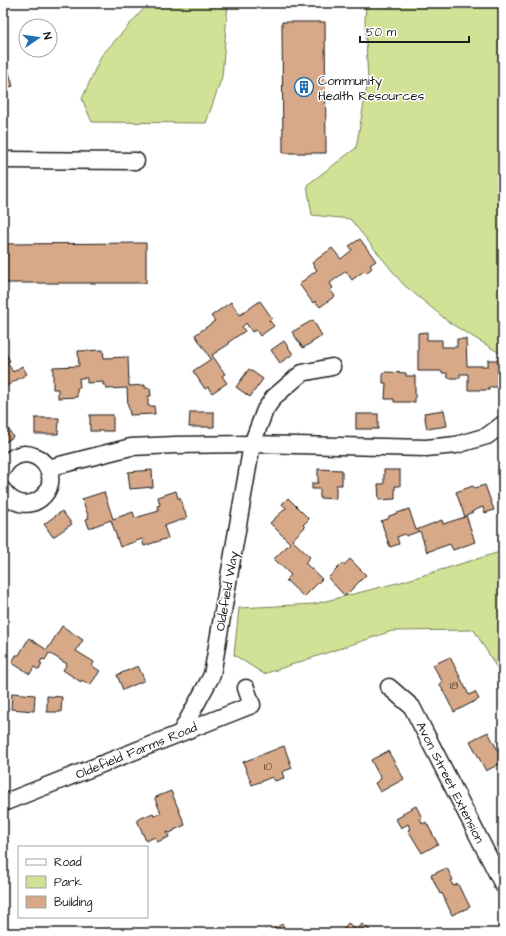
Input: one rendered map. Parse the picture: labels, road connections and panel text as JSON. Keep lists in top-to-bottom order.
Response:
{
  "streets": {
    "street": ["Oldefield Way", "Oldefield Farms Road", "Avon Street Extension"]
  },
  "crossings": [
    ["Oldefield Way", "Oldefield Farms Road"]
  ],
  "places": {
    "building": ["Community Health Resources"]
  },
  "house_numbers": ["18", "10"],
  "legend": ["Road", "Park", "Building"],
  "scale_bar": "50 m",
  "north": "right"
}
